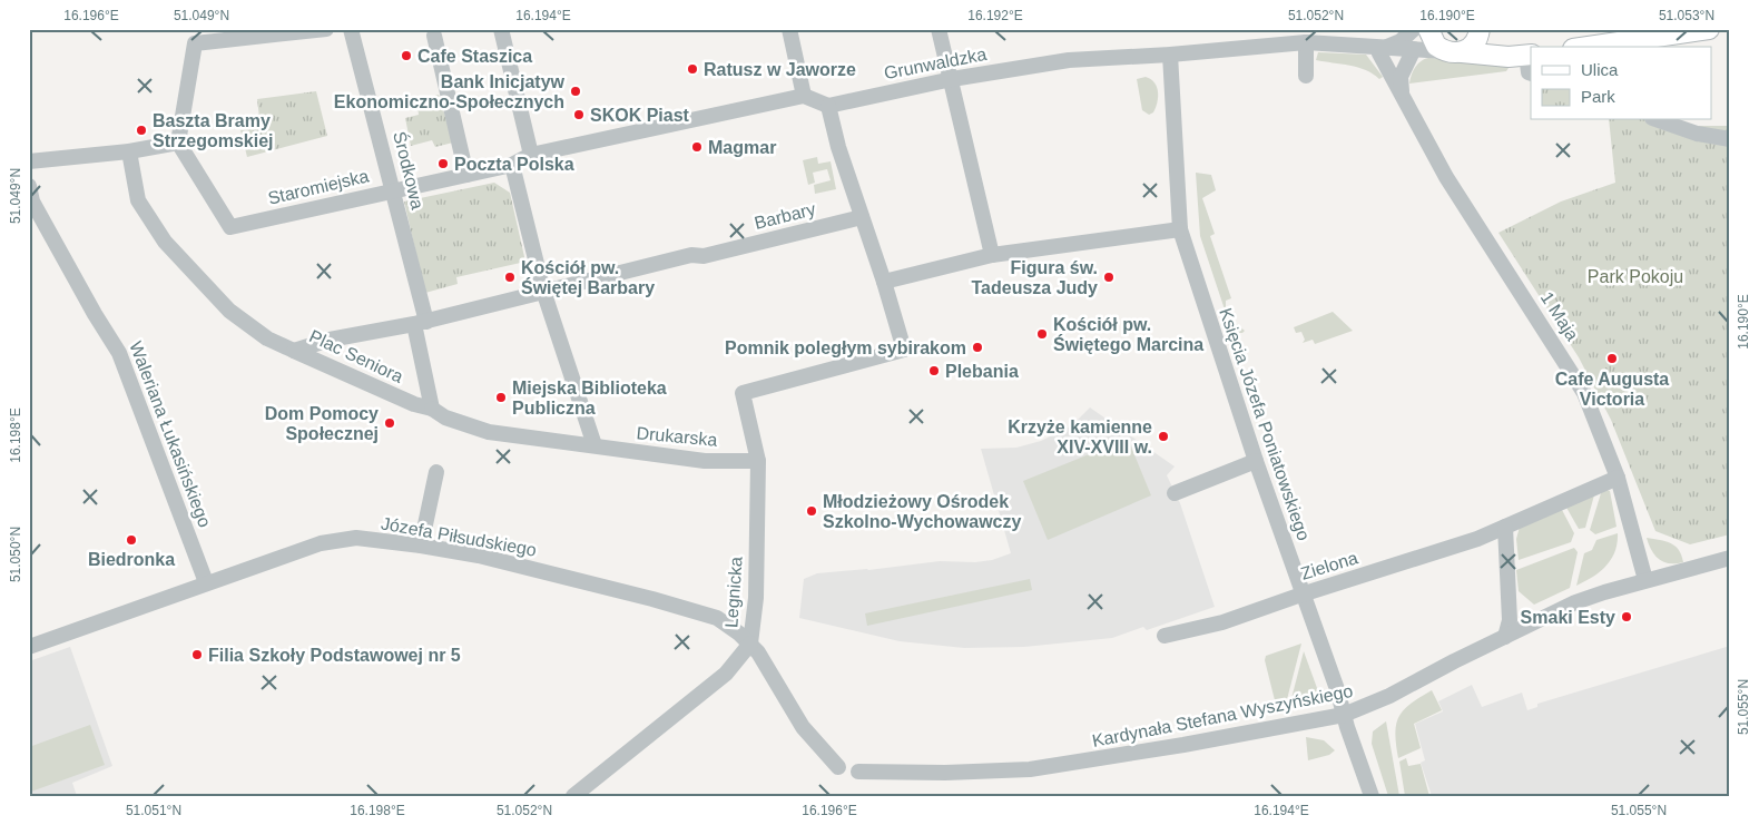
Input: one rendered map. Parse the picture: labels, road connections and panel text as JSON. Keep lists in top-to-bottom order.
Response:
{
  "streets": {
    "street": [
      "Grunwaldzka",
      "Środkowa",
      "Staromiejska",
      "Barbary",
      "1 Maja",
      "Plac Seniora",
      "Księcia Józefa Poniatowskiego",
      "Waleriana Łukasińskiego",
      "Drukarska",
      "Józefa Piłsudskiego",
      "Zielona",
      "Legnicka",
      "Kardynała Stefana Wyszyńskiego"
    ]
  },
  "crossings": [
    ["Grunwaldzka", "1 Maja"],
    ["Grunwaldzka", "Księcia Józefa Poniatowskiego"],
    ["Środkowa", "Staromiejska"],
    ["Środkowa", "Barbary"],
    ["Środkowa", "Plac Seniora"],
    ["Barbary", "Plac Seniora"],
    ["1 Maja", "Zielona"],
    ["1 Maja", "Kardynała Stefana Wyszyńskiego"],
    ["Plac Seniora", "Drukarska"],
    ["Księcia Józefa Poniatowskiego", "Zielona"],
    ["Księcia Józefa Poniatowskiego", "Kardynała Stefana Wyszyńskiego"],
    ["Waleriana Łukasińskiego", "Józefa Piłsudskiego"],
    ["Drukarska", "Legnicka"],
    ["Józefa Piłsudskiego", "Legnicka"]
  ],
  "parks": ["Park Pokoju"],
  "places": [
    "Cafe Staszica",
    "Ratusz w Jaworze",
    "Bank Inicjatyw Ekonomiczno-Społecznych",
    "SKOK Piast",
    "Baszta Bramy Strzegomskiej",
    "Magmar",
    "Poczta Polska",
    "Kościół pw. Świętej Barbary",
    "Figura św. Tadeusza Judy",
    "Kościół pw. Świętego Marcina",
    "Pomnik poległym sybirakom",
    "Cafe Augusta Victoria",
    "Plebania",
    "Miejska Biblioteka Publiczna",
    "Dom Pomocy Społecznej",
    "Krzyże kamienne XIV-XVIII w.",
    "Młodzieżowy Ośrodek Szkolno-Wychowawczy",
    "Biedronka",
    "Smaki Esty",
    "Filia Szkoły Podstawowej nr 5"
  ],
  "legend": ["Ulica", "Park"],
  "coordinates": [
    "16.196°E",
    "51.049°N",
    "16.194°E",
    "16.192°E",
    "51.052°N",
    "16.190°E",
    "51.053°N",
    "16.198°E",
    "51.050°N",
    "51.055°N",
    "51.051°N"
  ]
}
